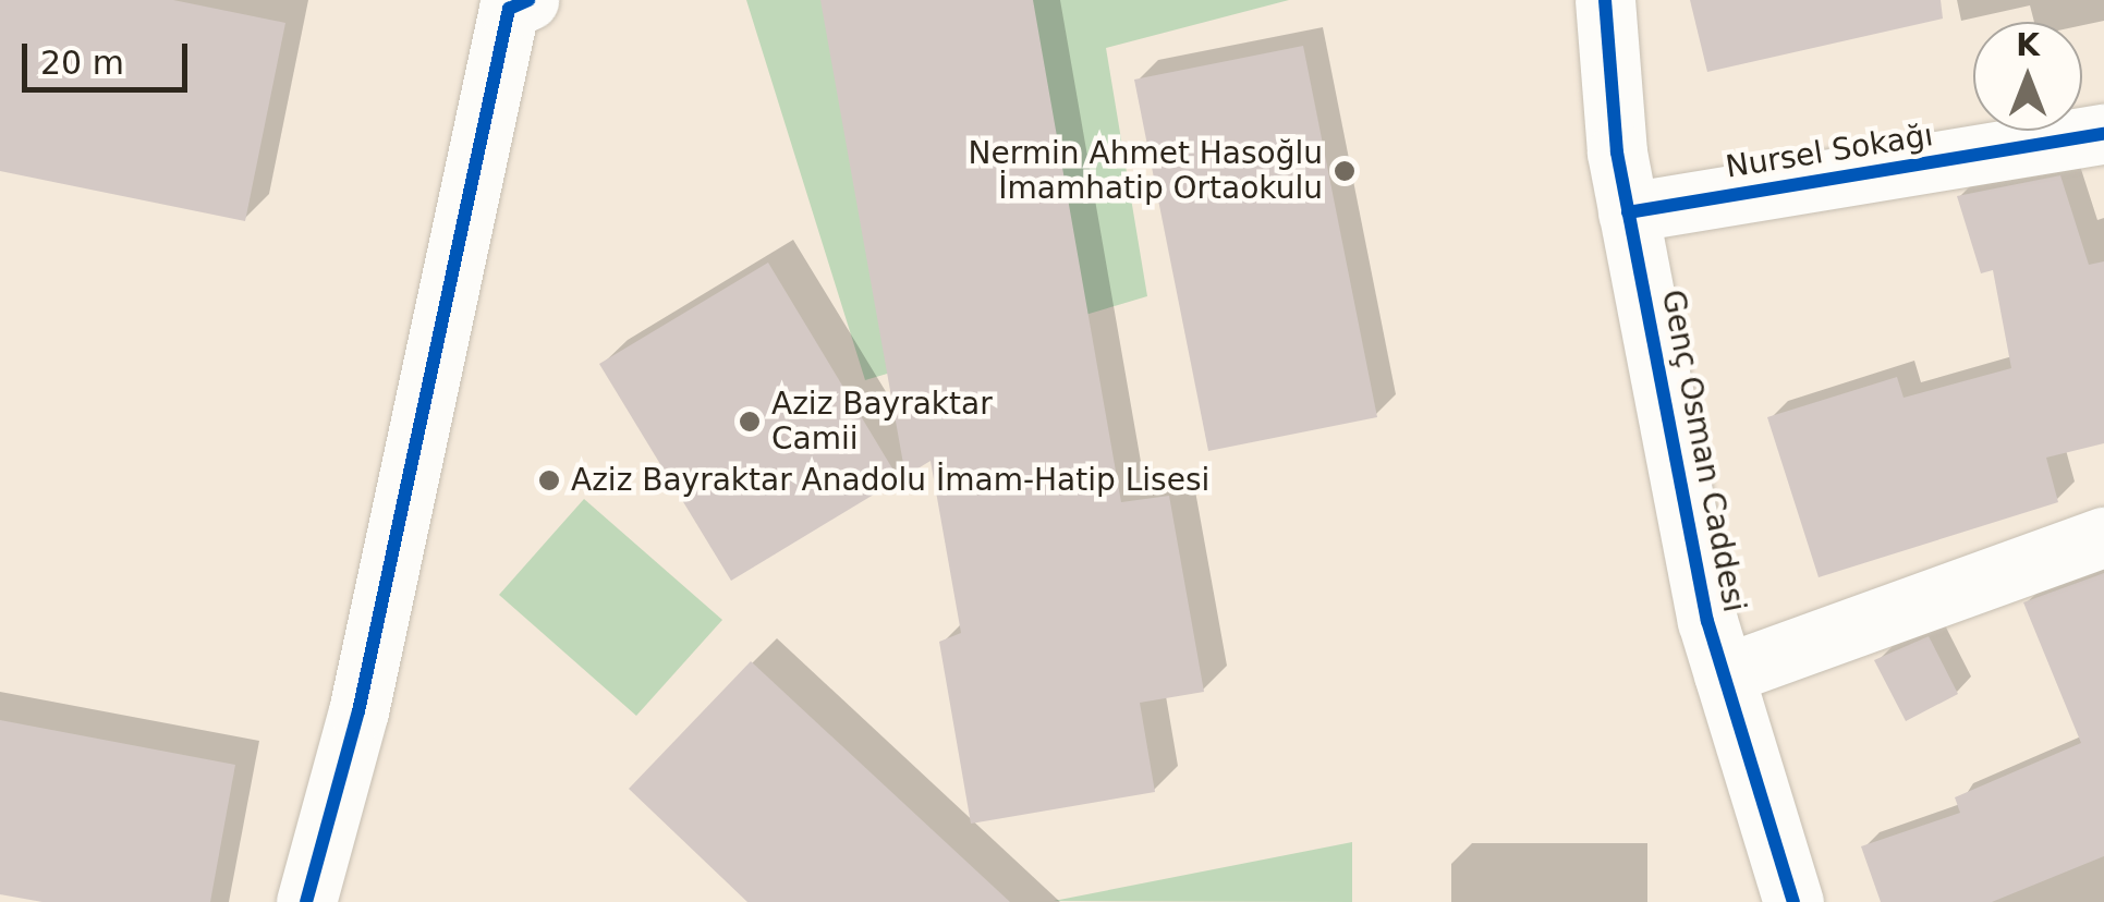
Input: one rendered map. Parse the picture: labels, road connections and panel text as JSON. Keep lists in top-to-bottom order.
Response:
{
  "streets": {
    "street": ["Nursel Sokağı", "Genç Osman Caddesi"]
  },
  "crossings": [
    ["Nursel Sokağı", "Genç Osman Caddesi"]
  ],
  "places": ["Nermin Ahmet Hasoğlu İmamhatip Ortaokulu", "Aziz Bayraktar Camii", "Aziz Bayraktar Anadolu İmam-Hatip Lisesi"],
  "scale_bar": "20 m",
  "north": "top"
}
